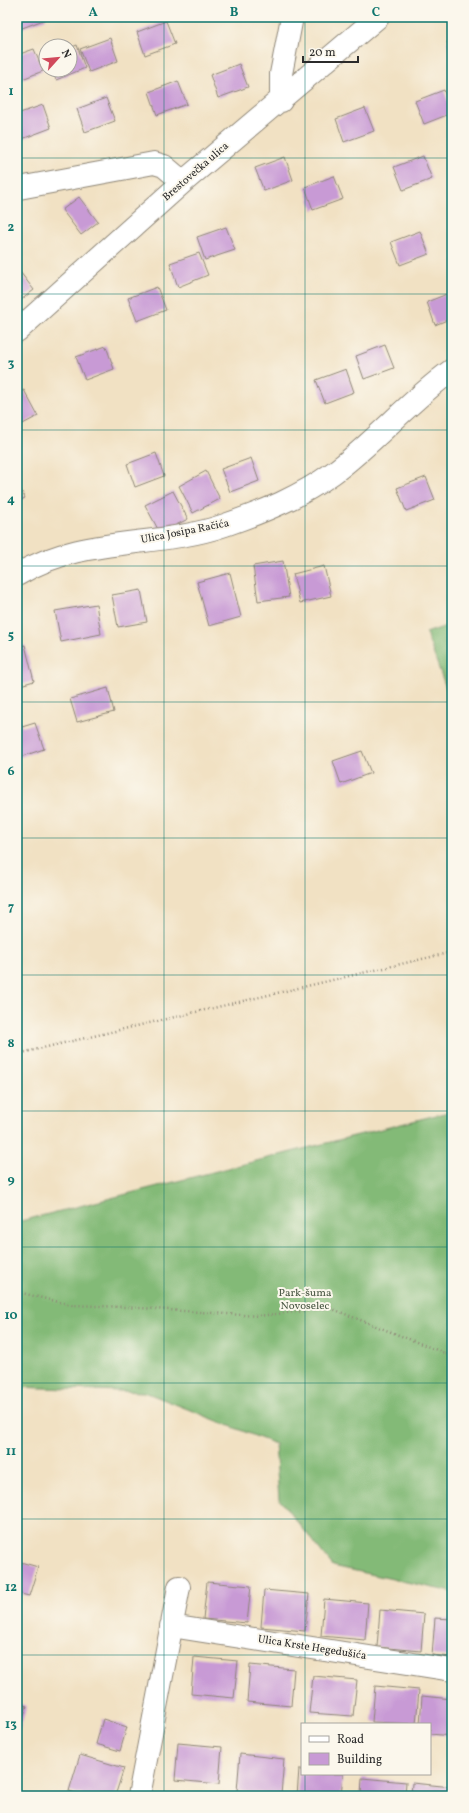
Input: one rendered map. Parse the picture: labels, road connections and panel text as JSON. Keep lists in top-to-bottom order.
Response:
{
  "streets": {
    "street": ["Brestovečka ulica", "Ulica Josipa Račića", "Ulica Krste Hegedušića"]
  },
  "parks": ["Park-šuma Novoselec"],
  "legend": ["Road", "Building"],
  "scale_bar": "20 m",
  "north": "top right",
  "grid": {
    "columns": ["A", "B", "C"],
    "rows": [
      "1",
      "2",
      "3",
      "4",
      "5",
      "6",
      "7",
      "8",
      "9",
      "10",
      "11",
      "12",
      "13"
    ]
  }
}
